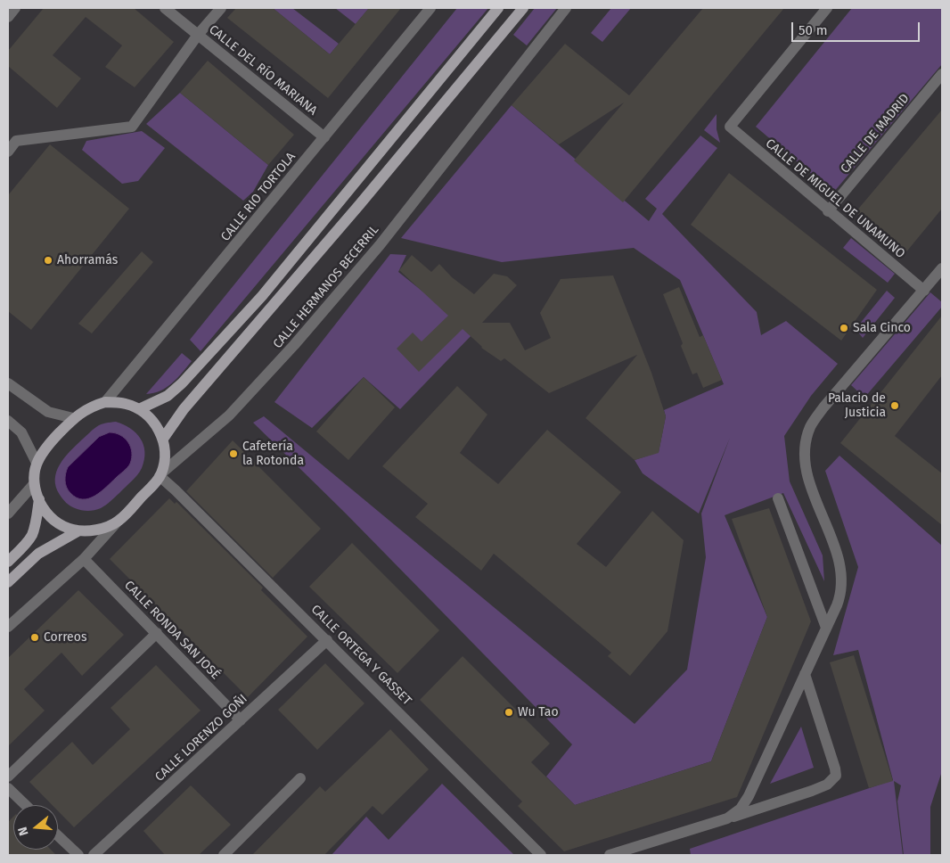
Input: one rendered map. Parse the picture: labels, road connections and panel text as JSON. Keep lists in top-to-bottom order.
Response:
{
  "streets": {
    "street": [
      "CALLE DEL RÍO MARIANA",
      "CALLE DE MADRID",
      "CALLE RIO TORTOLA",
      "CALLE DE MIGUEL DE UNAMUNO",
      "CALLE HERMANOS BECERRIL",
      "CALLE RONDA SAN JOSÉ",
      "CALLE ORTEGA Y GASSET",
      "CALLE LORENZO GOÑI"
    ]
  },
  "crossings": [
    ["CALLE DEL RÍO MARIANA", "CALLE RIO TORTOLA"],
    ["CALLE DE MADRID", "CALLE DE MIGUEL DE UNAMUNO"],
    ["CALLE RIO TORTOLA", "CALLE HERMANOS BECERRIL"],
    ["CALLE RIO TORTOLA", "CALLE ORTEGA Y GASSET"],
    ["CALLE HERMANOS BECERRIL", "CALLE ORTEGA Y GASSET"],
    ["CALLE RONDA SAN JOSÉ", "CALLE LORENZO GOÑI"],
    ["CALLE ORTEGA Y GASSET", "CALLE LORENZO GOÑI"]
  ],
  "places": [
    "Ahorramás",
    "Sala Cinco",
    "Palacio de Justicia",
    "Cafetería la Rotonda",
    "Correos",
    "Wu Tao"
  ],
  "scale_bar": "50 m",
  "north": "left"
}
